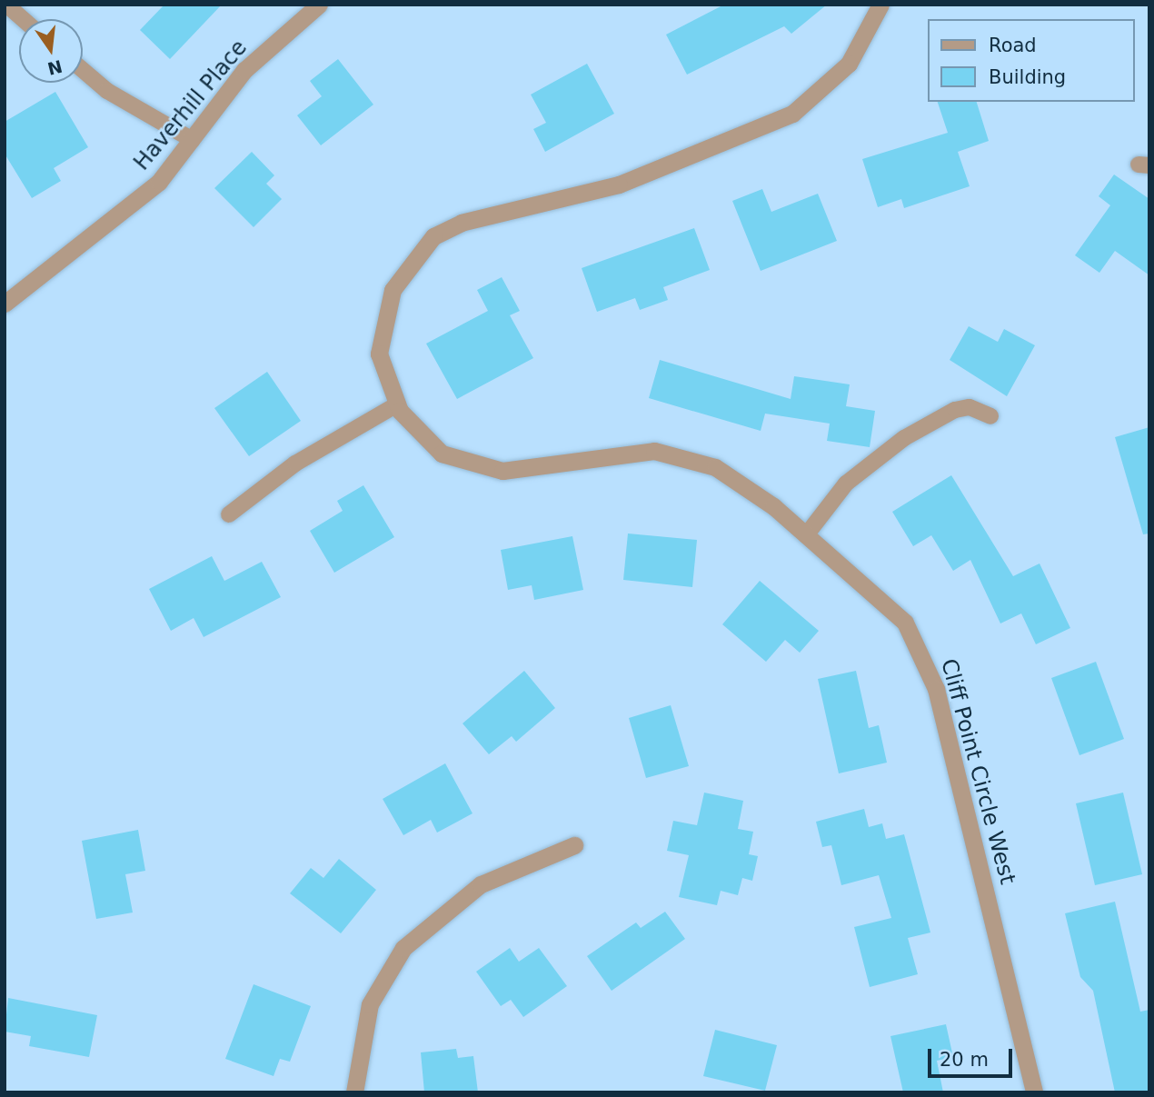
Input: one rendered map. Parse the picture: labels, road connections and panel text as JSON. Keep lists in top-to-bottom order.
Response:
{
  "streets": {
    "street": ["Haverhill Place", "Cliff Point Circle West"]
  },
  "legend": ["Road", "Building"],
  "scale_bar": "20 m",
  "north": "bottom"
}
